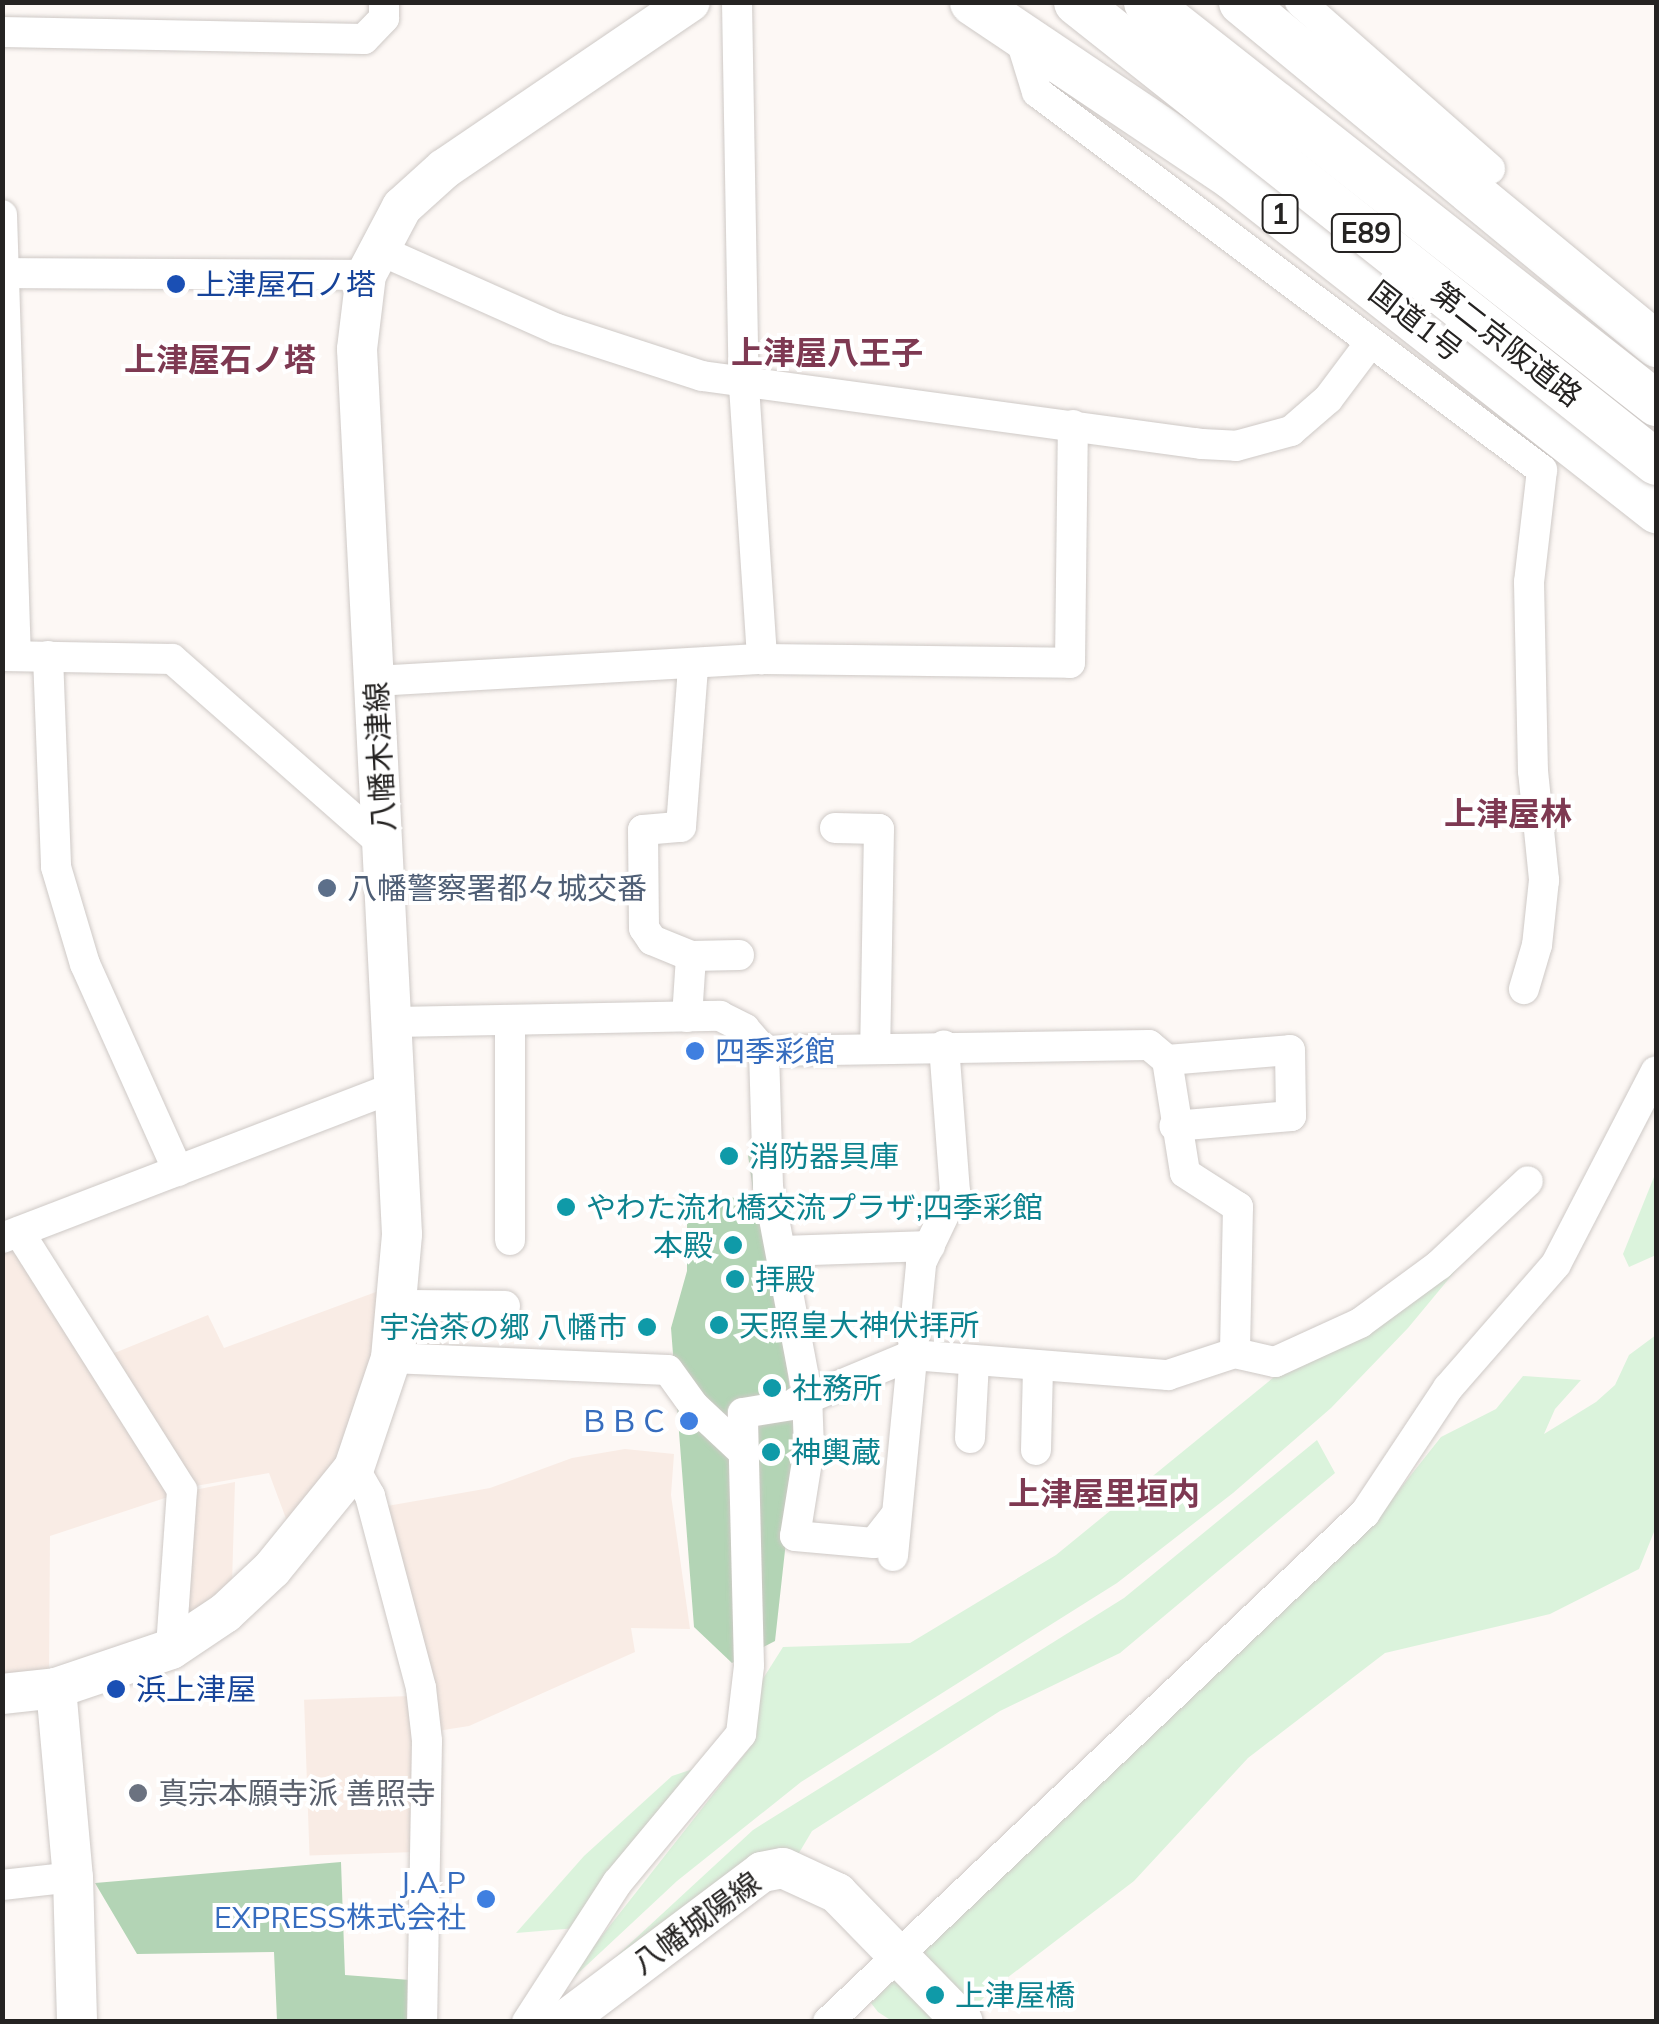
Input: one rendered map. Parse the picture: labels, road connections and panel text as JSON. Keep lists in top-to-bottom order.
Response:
{
  "streets": {
    "highway": [
      "1",
      "E89",
      "国道1号",
      "第二京阪道路"
    ],
    "main road": ["八幡木津線", "八幡城陽線"]
  },
  "districts": [
    "上津屋八王子",
    "上津屋石ノ塔",
    "上津屋林",
    "上津屋里垣内"
  ],
  "places": [
    "上津屋石ノ塔",
    "八幡警察署都々城交番",
    "四季彩館",
    "消防器具庫",
    "やわた流れ橋交流プラザ;四季彩館",
    "本殿",
    "拝殿",
    "天照皇大神伏拝所",
    "宇治茶の郷 八幡市",
    "社務所",
    "ＢＢＣ",
    "神輿蔵",
    "浜上津屋",
    "真宗本願寺派 善照寺",
    "J.A.P EXPRESS株式会社",
    "上津屋橋"
  ]
}
